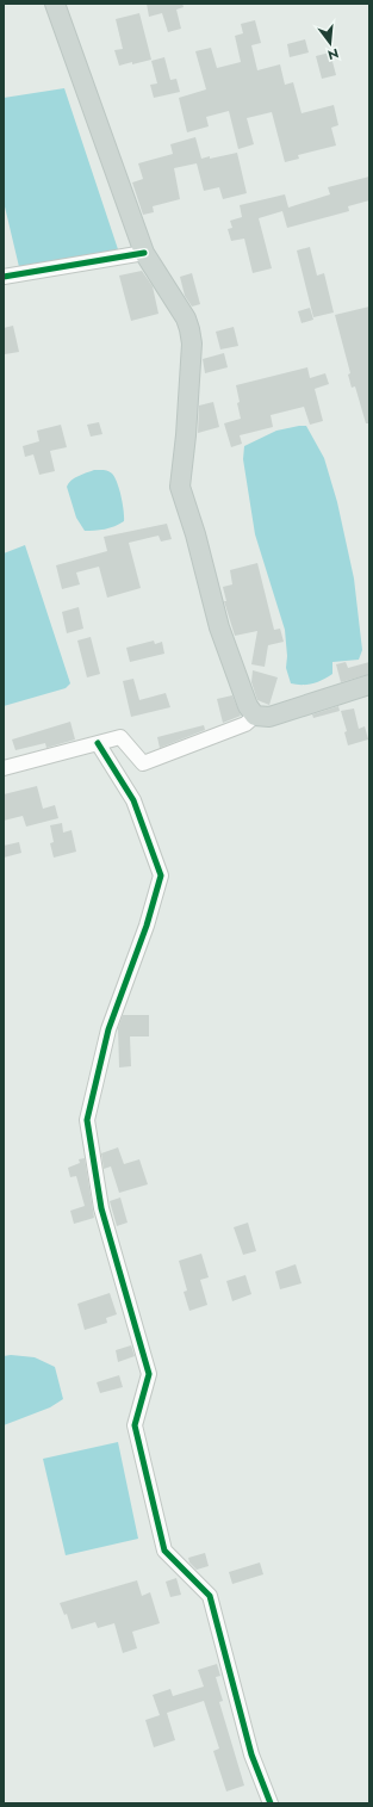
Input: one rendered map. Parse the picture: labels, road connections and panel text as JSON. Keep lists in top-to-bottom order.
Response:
{
  "north": "bottom"
}
